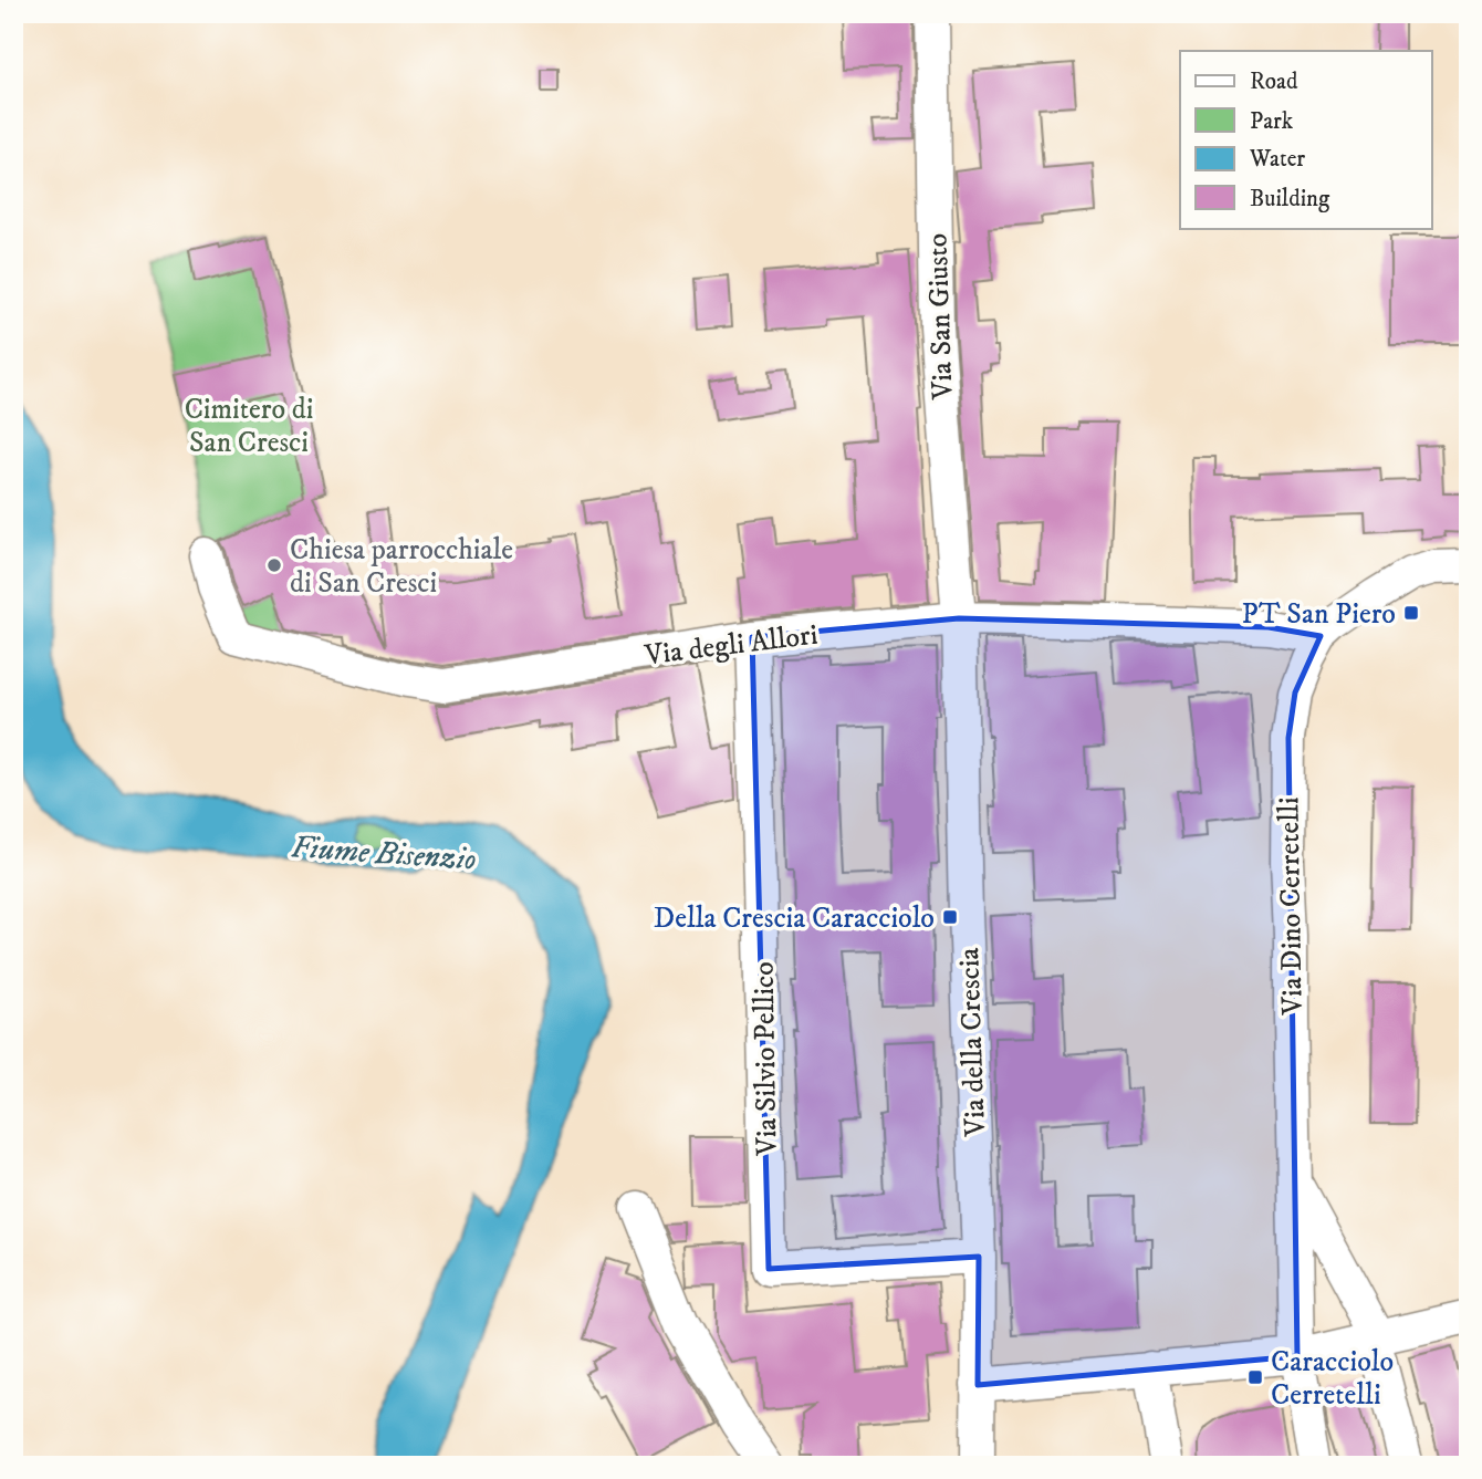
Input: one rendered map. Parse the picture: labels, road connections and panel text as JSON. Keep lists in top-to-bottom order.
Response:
{
  "streets": {
    "street": [
      "Via San Giusto",
      "Via degli Allori",
      "Via Dino Cerretelli",
      "Via della Crescia",
      "Via Silvio Pellico"
    ]
  },
  "crossings": [
    ["Via San Giusto", "Via degli Allori"],
    ["Via San Giusto", "Via della Crescia"],
    ["Via degli Allori", "Via Dino Cerretelli"],
    ["Via degli Allori", "Via della Crescia"],
    ["Via degli Allori", "Via Silvio Pellico"],
    ["Via della Crescia", "Via Silvio Pellico"]
  ],
  "water": ["Fiume Bisenzio"],
  "parks": ["Cimitero di San Cresci"],
  "places": {
    "other": ["Chiesa parrocchiale di San Cresci"],
    "transit": ["PT San Piero", "Della Crescia Caracciolo", "Caracciolo Cerretelli"]
  },
  "legend": [
    "Road",
    "Park",
    "Water",
    "Building"
  ]
}
